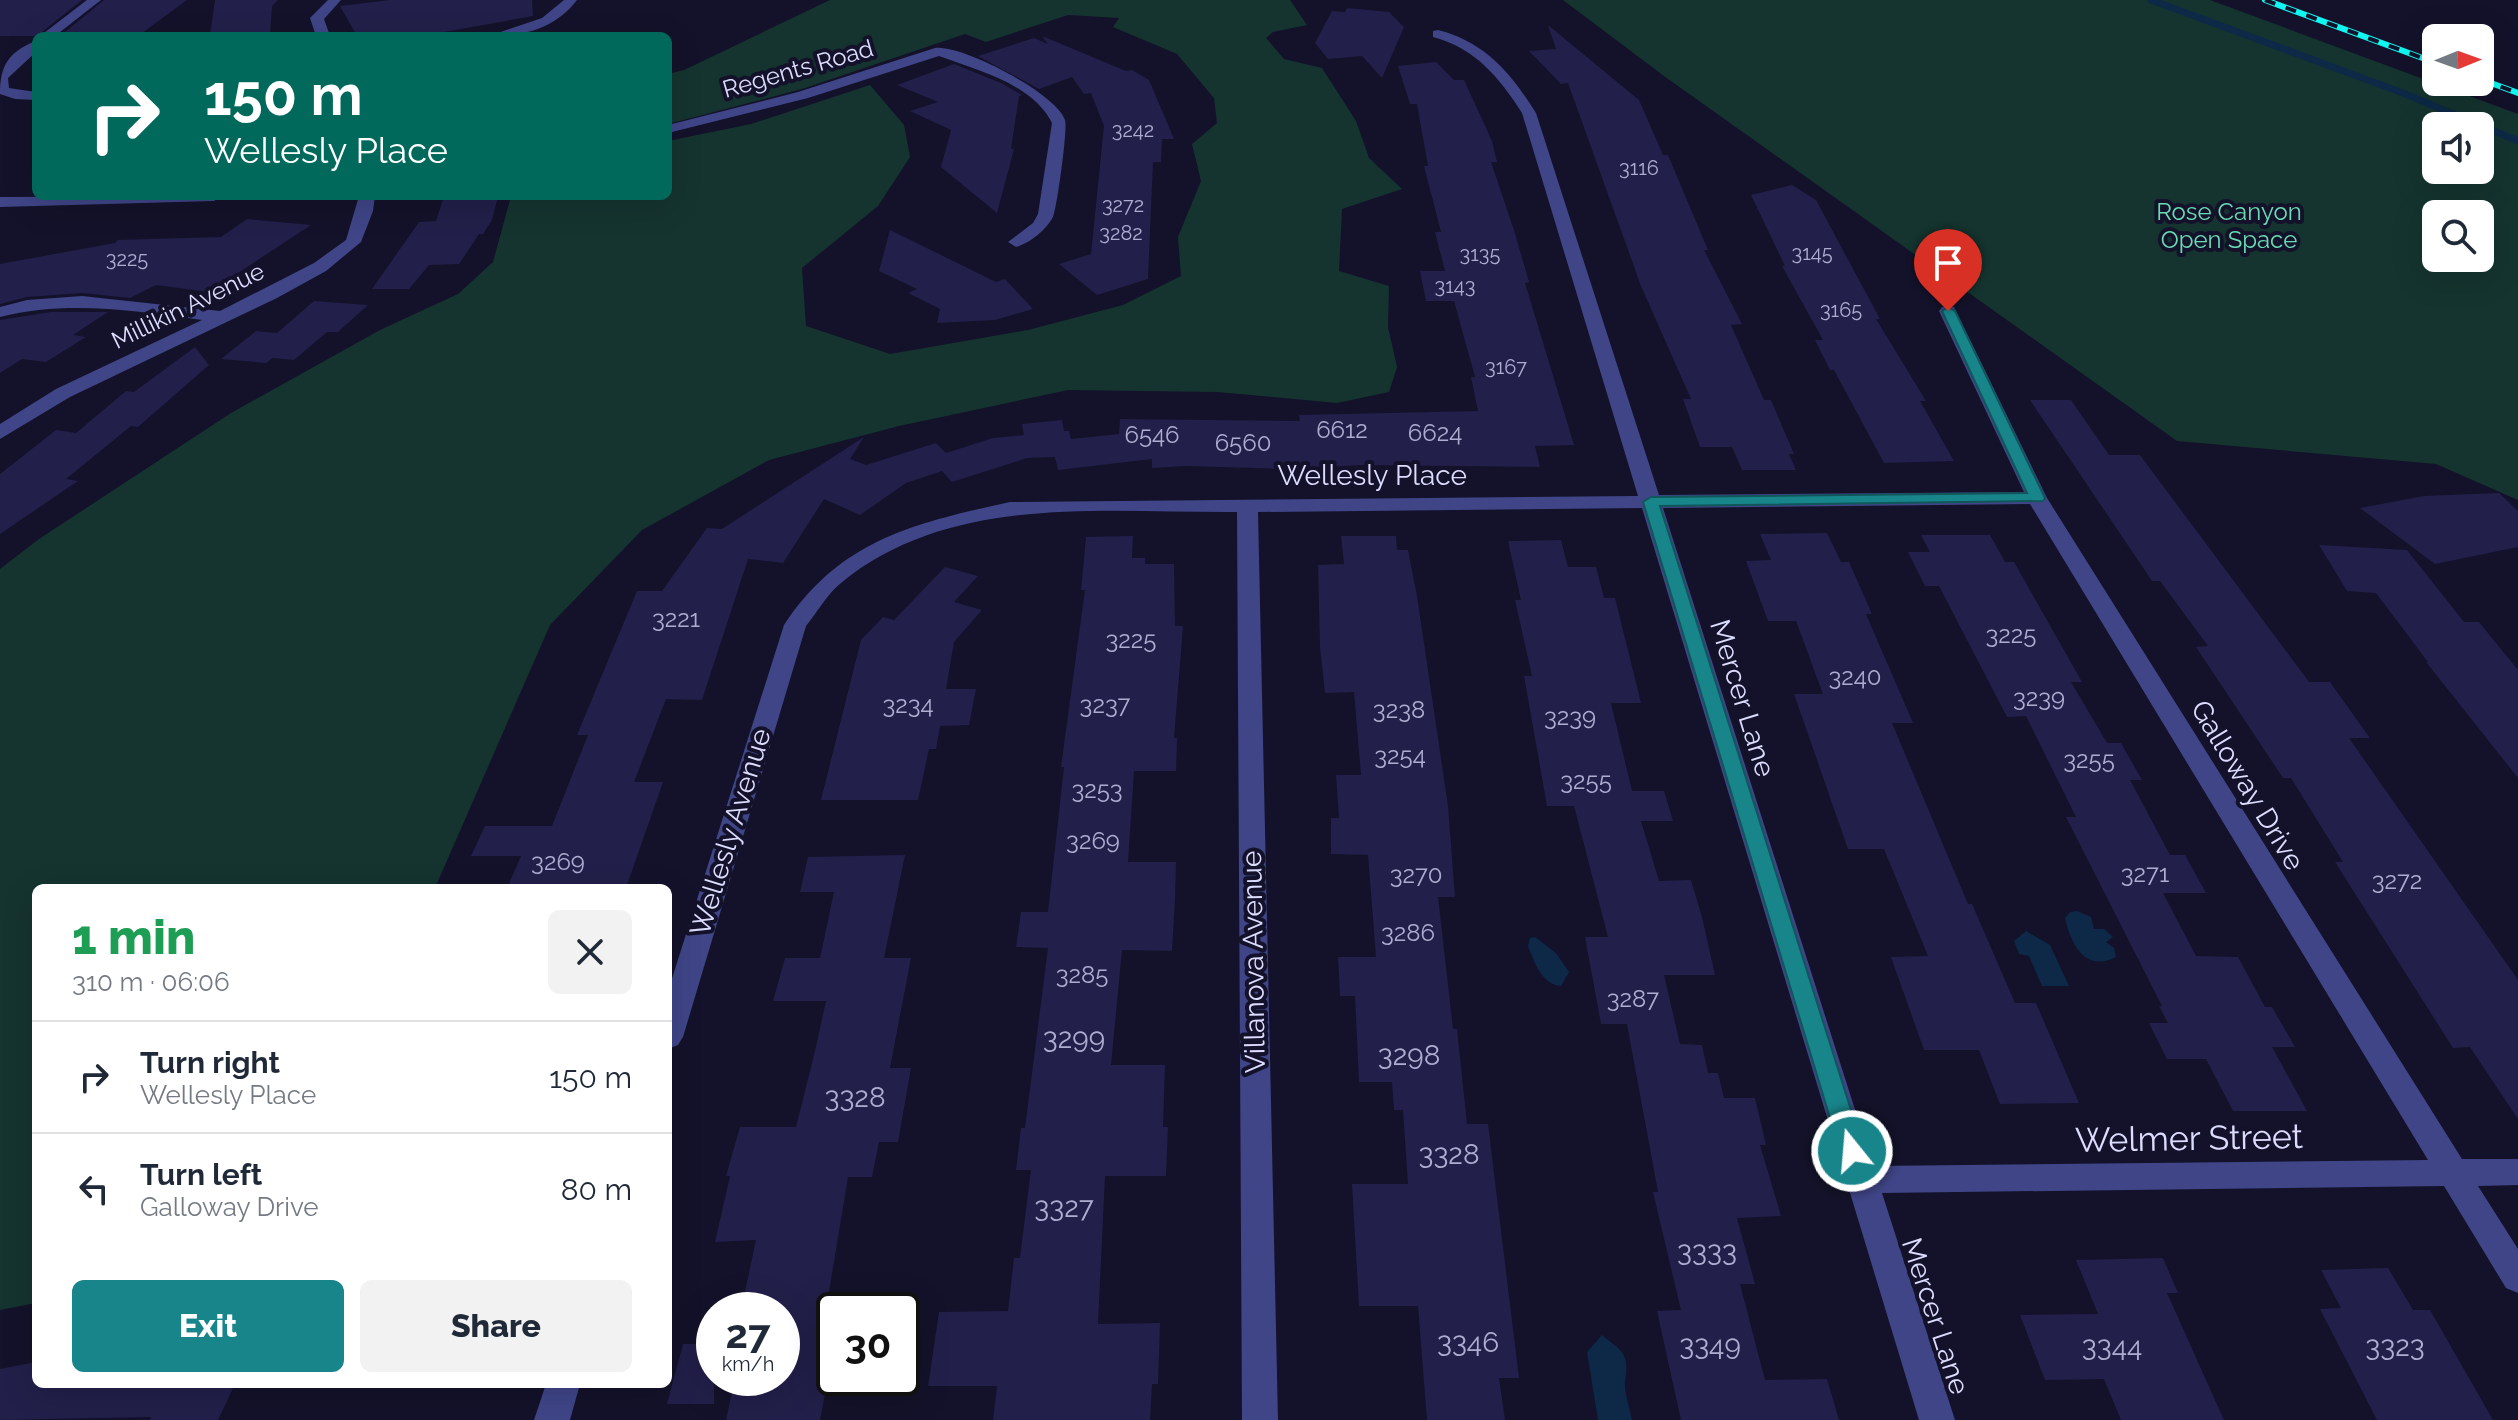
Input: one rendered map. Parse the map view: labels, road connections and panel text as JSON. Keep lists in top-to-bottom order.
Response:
{
  "streets": {
    "street": [
      "Regents Road",
      "Millikin Avenue",
      "Wellesly Place",
      "Mercer Lane",
      "Galloway Drive",
      "Wellesly Avenue",
      "Villanova Avenue",
      "Welmer Street"
    ]
  },
  "crossings": [
    ["Wellesly Place", "Mercer Lane"],
    ["Wellesly Place", "Galloway Drive"],
    ["Wellesly Place", "Wellesly Avenue"],
    ["Wellesly Place", "Villanova Avenue"],
    ["Mercer Lane", "Welmer Street"],
    ["Galloway Drive", "Welmer Street"]
  ],
  "parks": ["Rose Canyon Open Space"],
  "house_numbers": [
    "3242",
    "3116",
    "3272",
    "3282",
    "3145",
    "3135",
    "3225",
    "3143",
    "3165",
    "3167",
    "6612",
    "6624",
    "6546",
    "6560",
    "3221",
    "3225",
    "3225",
    "3240",
    "3239",
    "3234",
    "3237",
    "3238",
    "3239",
    "3254",
    "3255",
    "3255",
    "3253",
    "3269",
    "3269",
    "3271",
    "3270",
    "3272",
    "3286",
    "3285",
    "3287",
    "3299",
    "3298",
    "3328",
    "3328",
    "3327",
    "3333",
    "3346",
    "3349",
    "3344",
    "3323"
  ],
  "north": "right",
  "page": {
    "turn": ["150 m", "Wellesly Place"],
    "heading": ["1 min", "310 m · 06:06"],
    "list": [
      {
        "name": "Turn right",
        "note": "Wellesly Place",
        "value": "150 m"
      },
      {
        "name": "Turn left",
        "note": "Galloway Drive",
        "value": "80 m"
      }
    ],
    "buttons": ["Exit", "Share"],
    "speed": "27 km/h",
    "limit": "30"
  }
}
